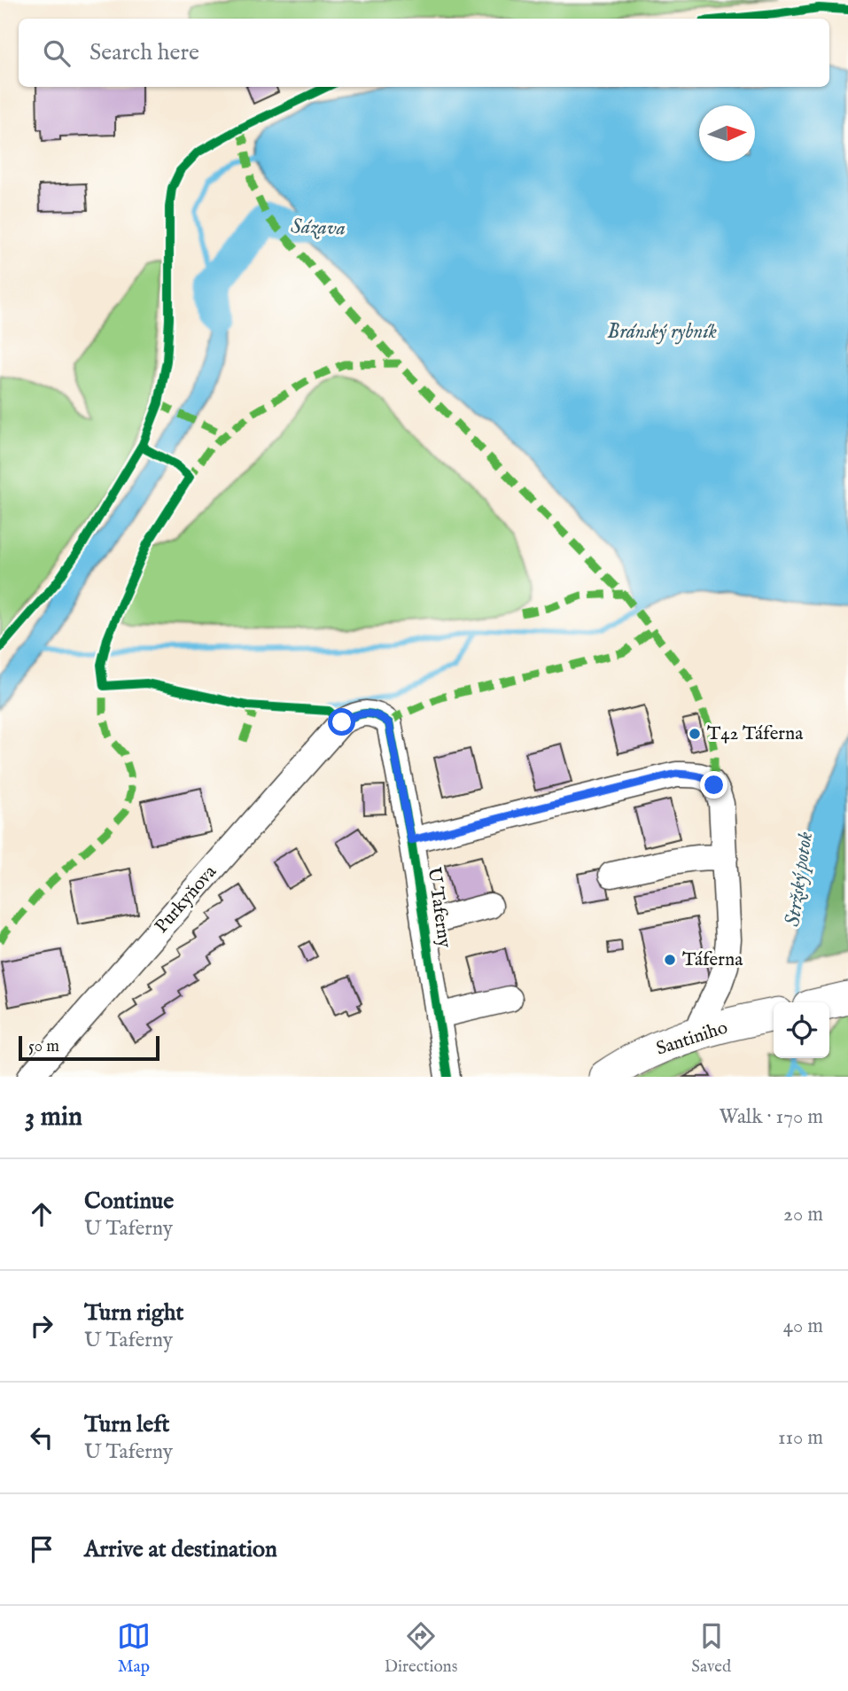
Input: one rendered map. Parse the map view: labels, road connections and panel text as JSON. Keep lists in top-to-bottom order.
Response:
{
  "streets": {
    "main road": ["Santiniho"],
    "street": ["Purkyňova", "U Taferny"]
  },
  "crossings": [
    ["Purkyňova", "U Taferny"]
  ],
  "water": ["Sázava", "Bránský rybník", "Stržský potok"],
  "places": ["T42 Táferna", "Táferna"],
  "scale_bar": "50 m",
  "north": "right",
  "page": {
    "search": "Search here",
    "scale": "50 m",
    "heading": ["3 min", "Walk · 170 m"],
    "list": [
      ["Continue", "U Taferny", "20 m"],
      ["Turn right", "U Taferny", "40 m"],
      ["Turn left", "U Taferny", "110 m"],
      "Arrive at destination"
    ],
    "nav": ["Map", "Directions", "Saved"]
  }
}
